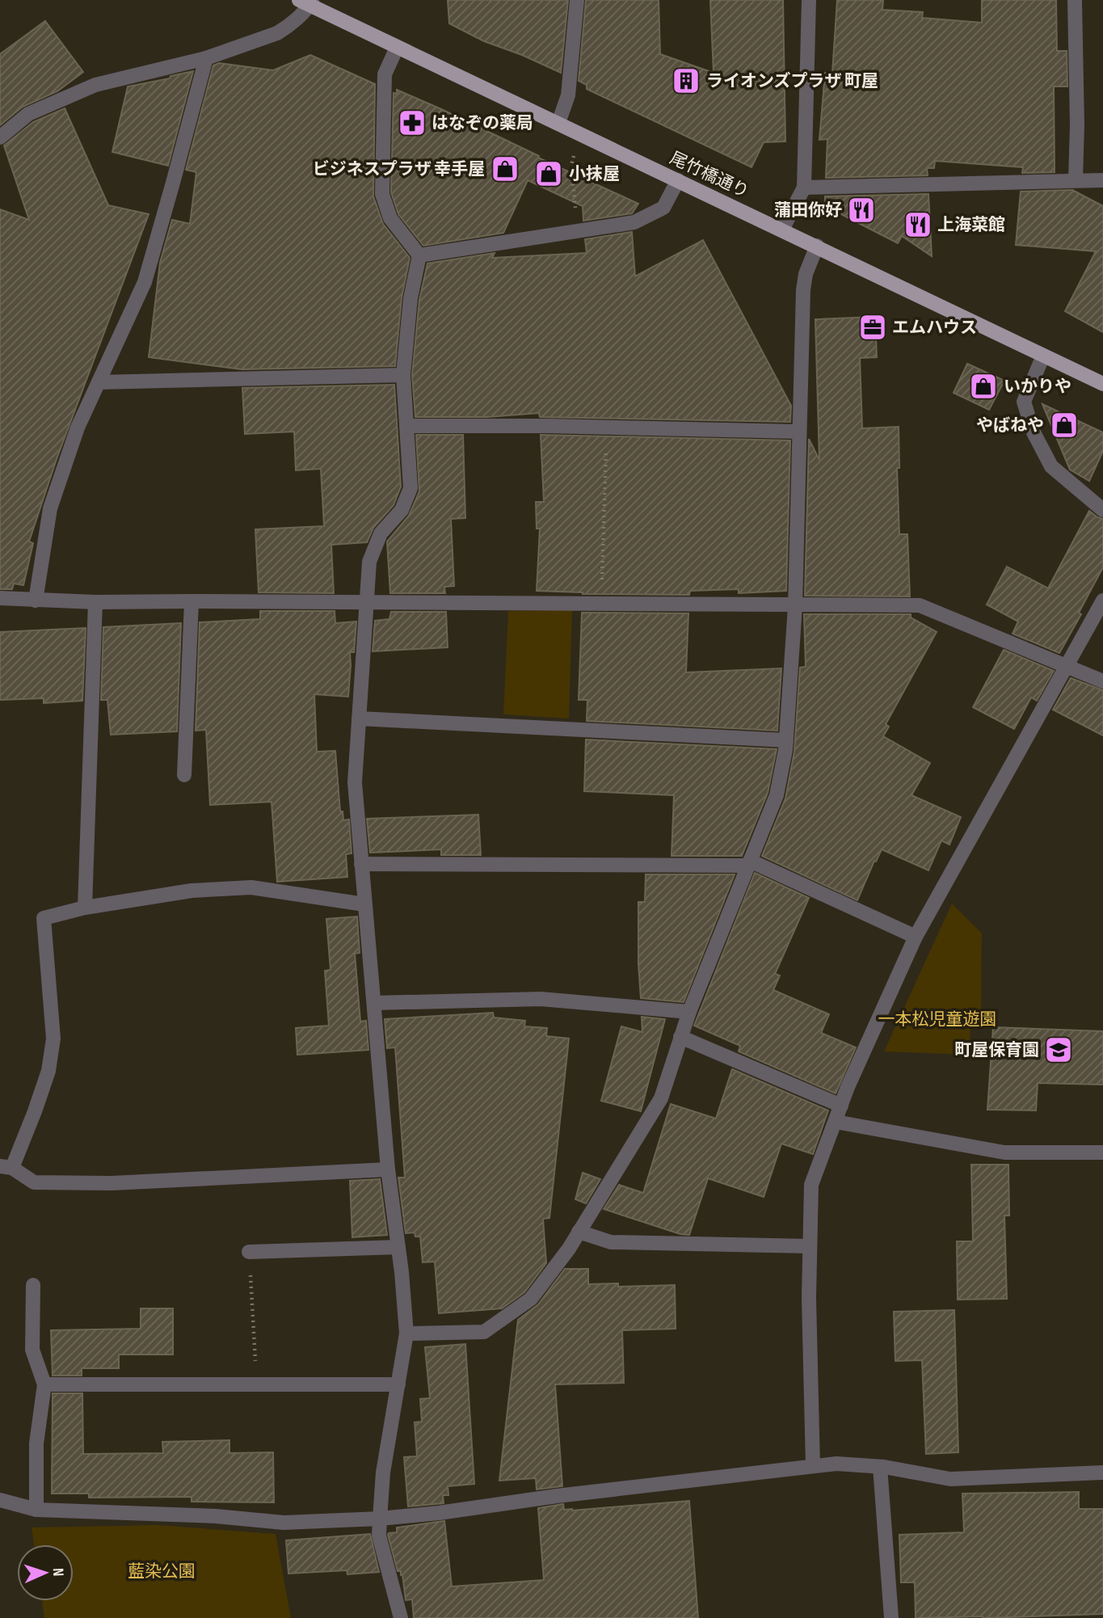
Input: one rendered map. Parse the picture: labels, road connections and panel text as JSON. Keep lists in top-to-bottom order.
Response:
{
  "streets": {
    "main road": ["尾竹橋通り"]
  },
  "parks": ["一本松児童遊園", "藍染公園"],
  "places": {
    "building": ["ライオンズプラザ 町屋"],
    "pharmacy": ["はなぞの薬局"],
    "shop": [
      "ビジネスプラザ 幸手屋",
      "小抹屋",
      "いかりや",
      "やばねや"
    ],
    "restaurant": ["蒲田你好", "上海菜館"],
    "office": ["エムハウス"],
    "school or university": ["町屋保育園"]
  },
  "north": "right"
}
